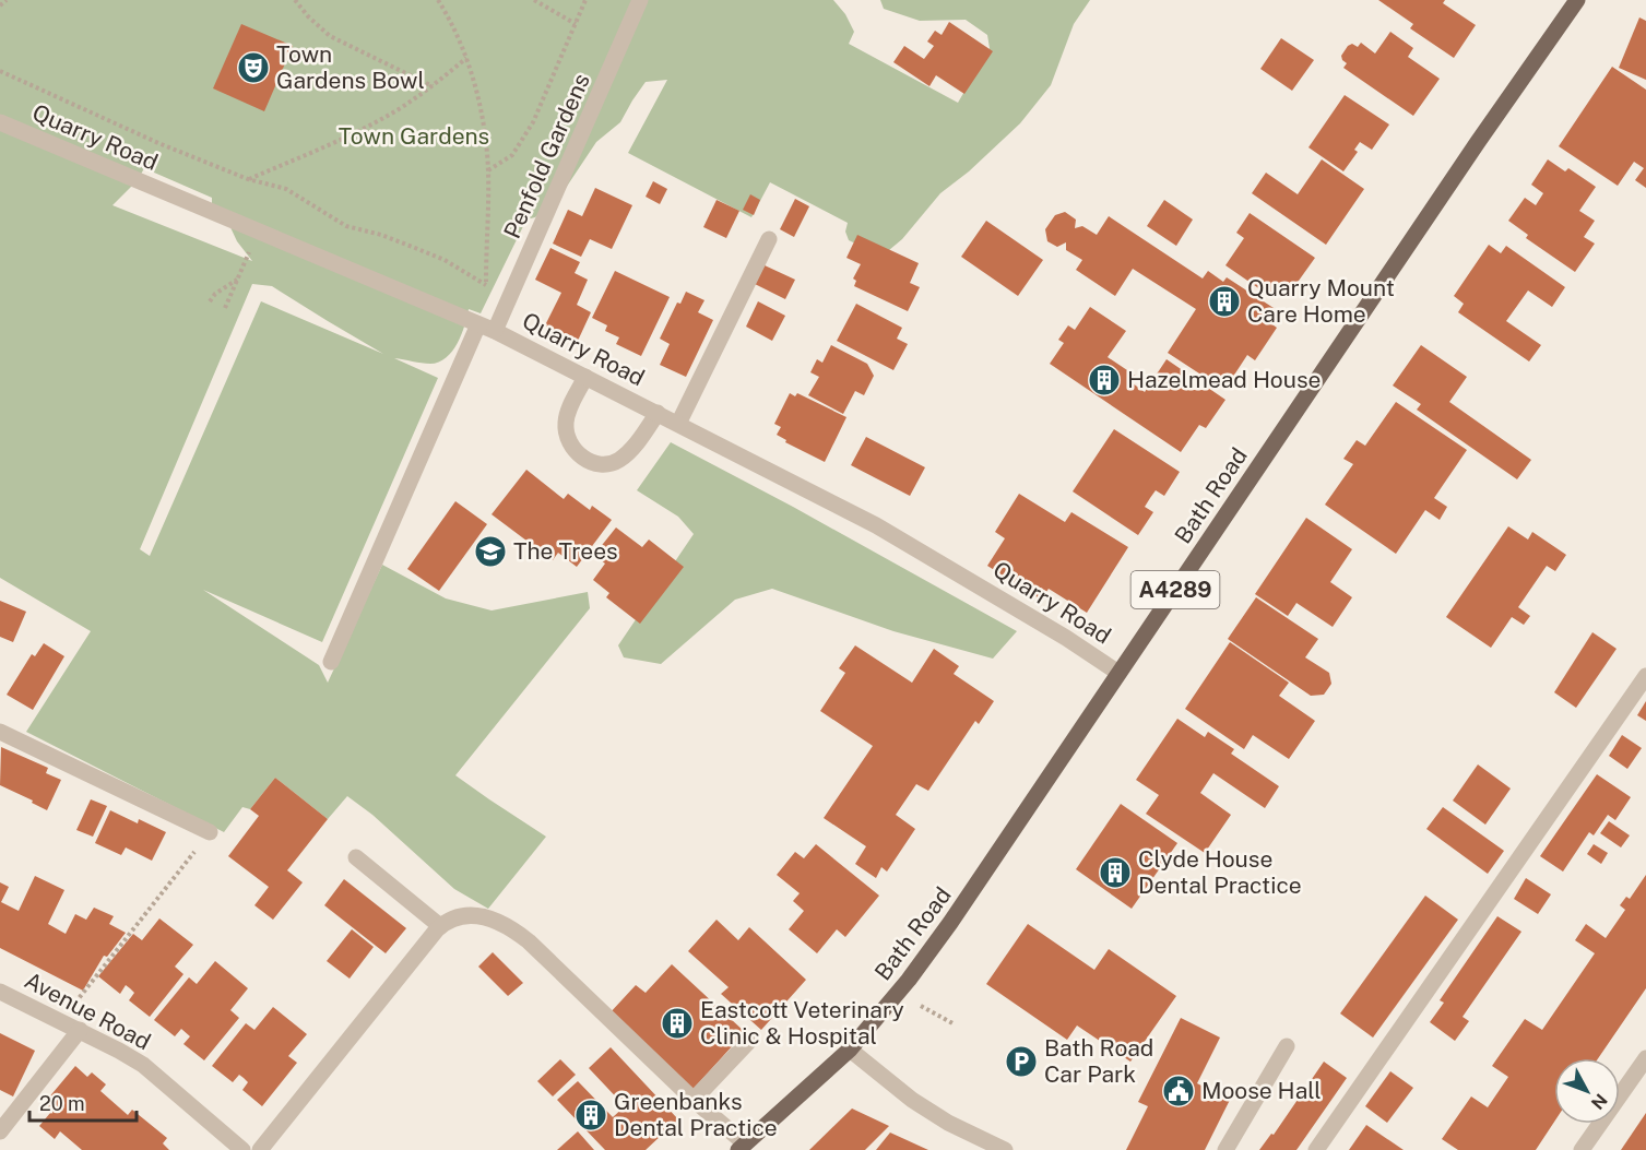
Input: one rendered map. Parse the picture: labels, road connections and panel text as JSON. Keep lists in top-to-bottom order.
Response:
{
  "streets": {
    "main road": ["Bath Road", "A4289"],
    "street": ["Quarry Road", "Penfold Gardens", "Avenue Road"]
  },
  "crossings": [
    ["Quarry Road", "Penfold Gardens"],
    ["Quarry Road", "Bath Road"]
  ],
  "parks": ["Town Gardens"],
  "places": {
    "theatre": ["Town Gardens Bowl"],
    "building": [
      "Quarry Mount Care Home",
      "Hazelmead House",
      "Clyde House Dental Practice",
      "Eastcott Veterinary Clinic & Hospital",
      "Greenbanks Dental Practice"
    ],
    "school or university": ["The Trees"],
    "parking": ["Bath Road Car Park"],
    "public building": ["Moose Hall"]
  },
  "scale_bar": "20 m",
  "north": "bottom right"
}
